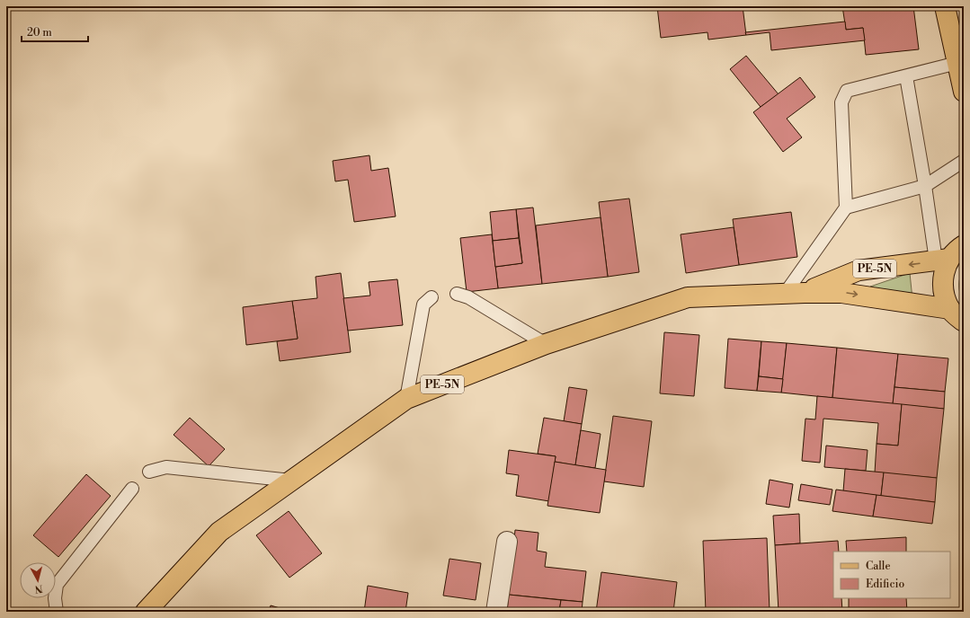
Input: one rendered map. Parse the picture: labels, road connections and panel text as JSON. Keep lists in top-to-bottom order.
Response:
{
  "streets": {
    "main road": ["PE-5N"]
  },
  "legend": ["Calle", "Edificio"],
  "scale_bar": "20 m",
  "north": "bottom"
}
